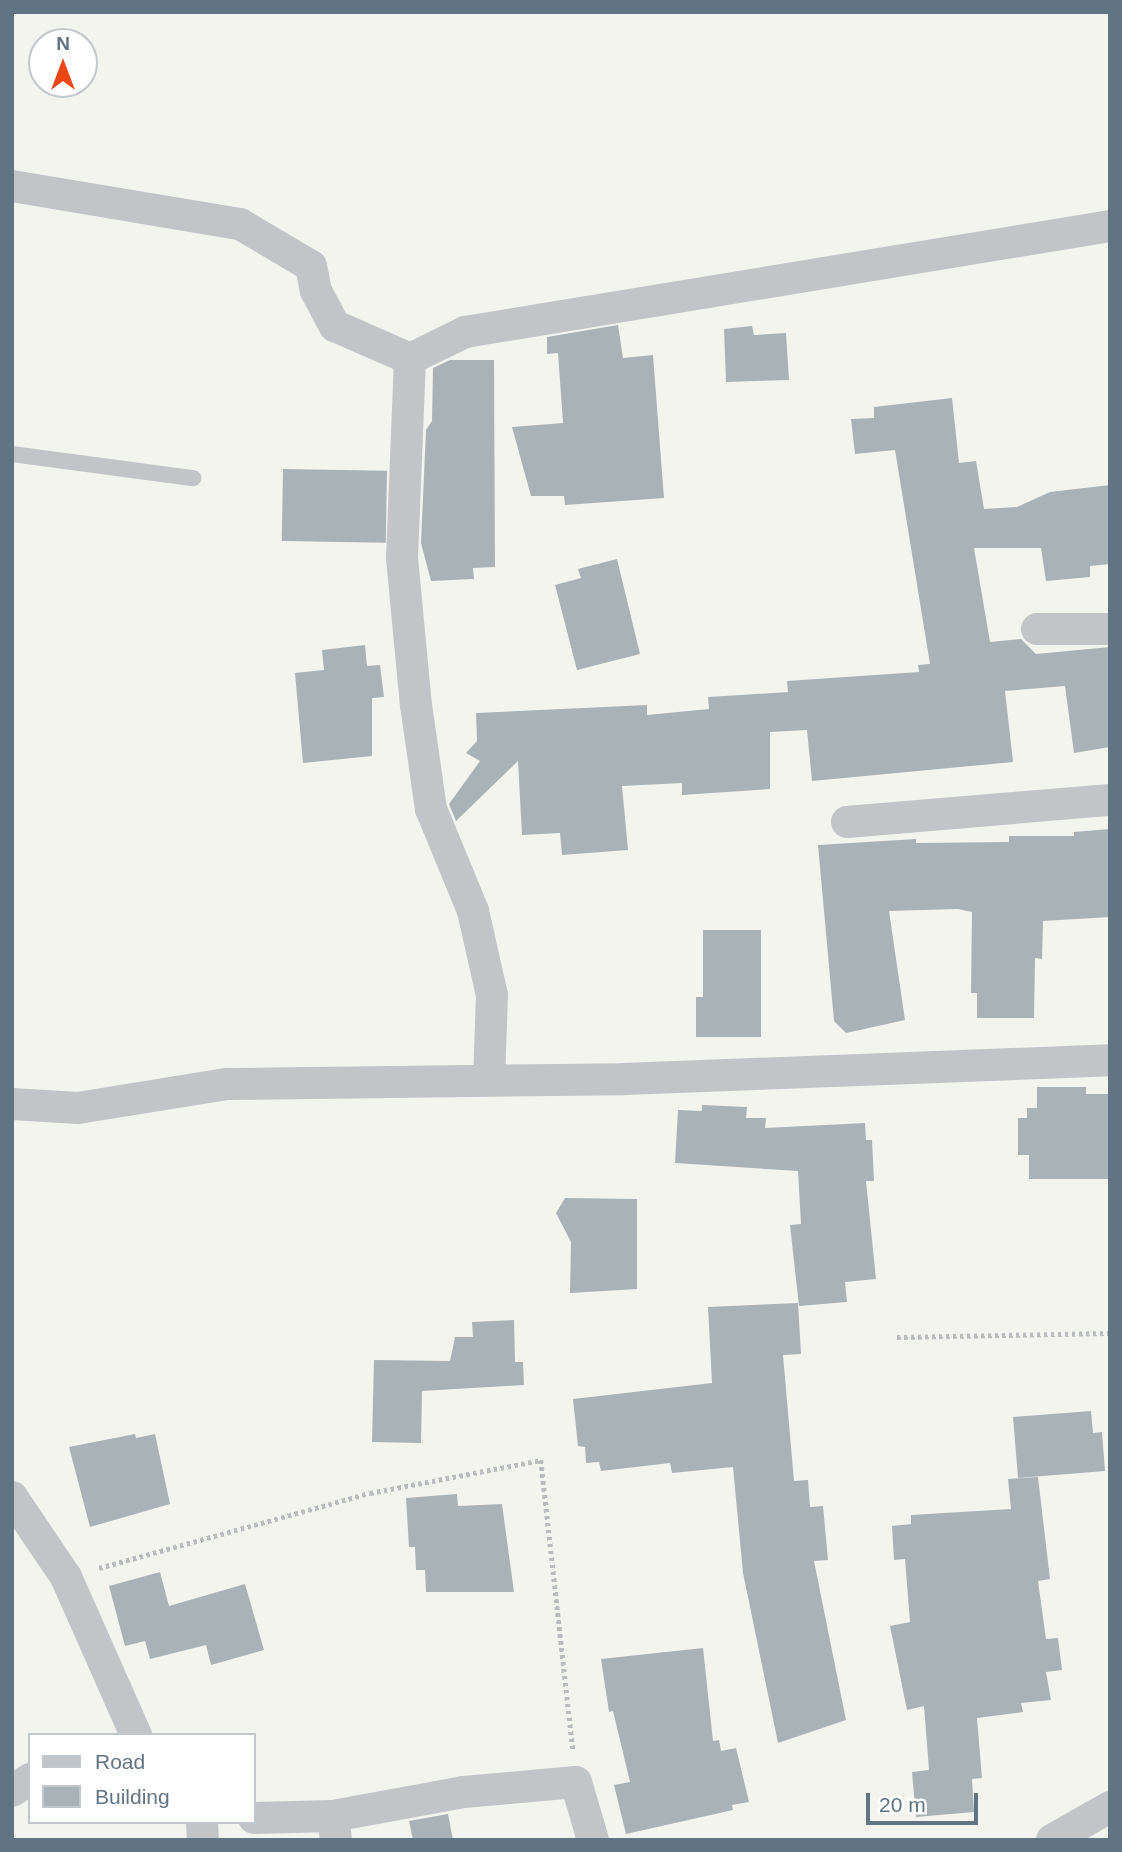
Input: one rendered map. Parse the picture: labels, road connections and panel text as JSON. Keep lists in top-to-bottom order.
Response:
{
  "legend": ["Road", "Building"],
  "scale_bar": "20 m",
  "north": "top"
}
